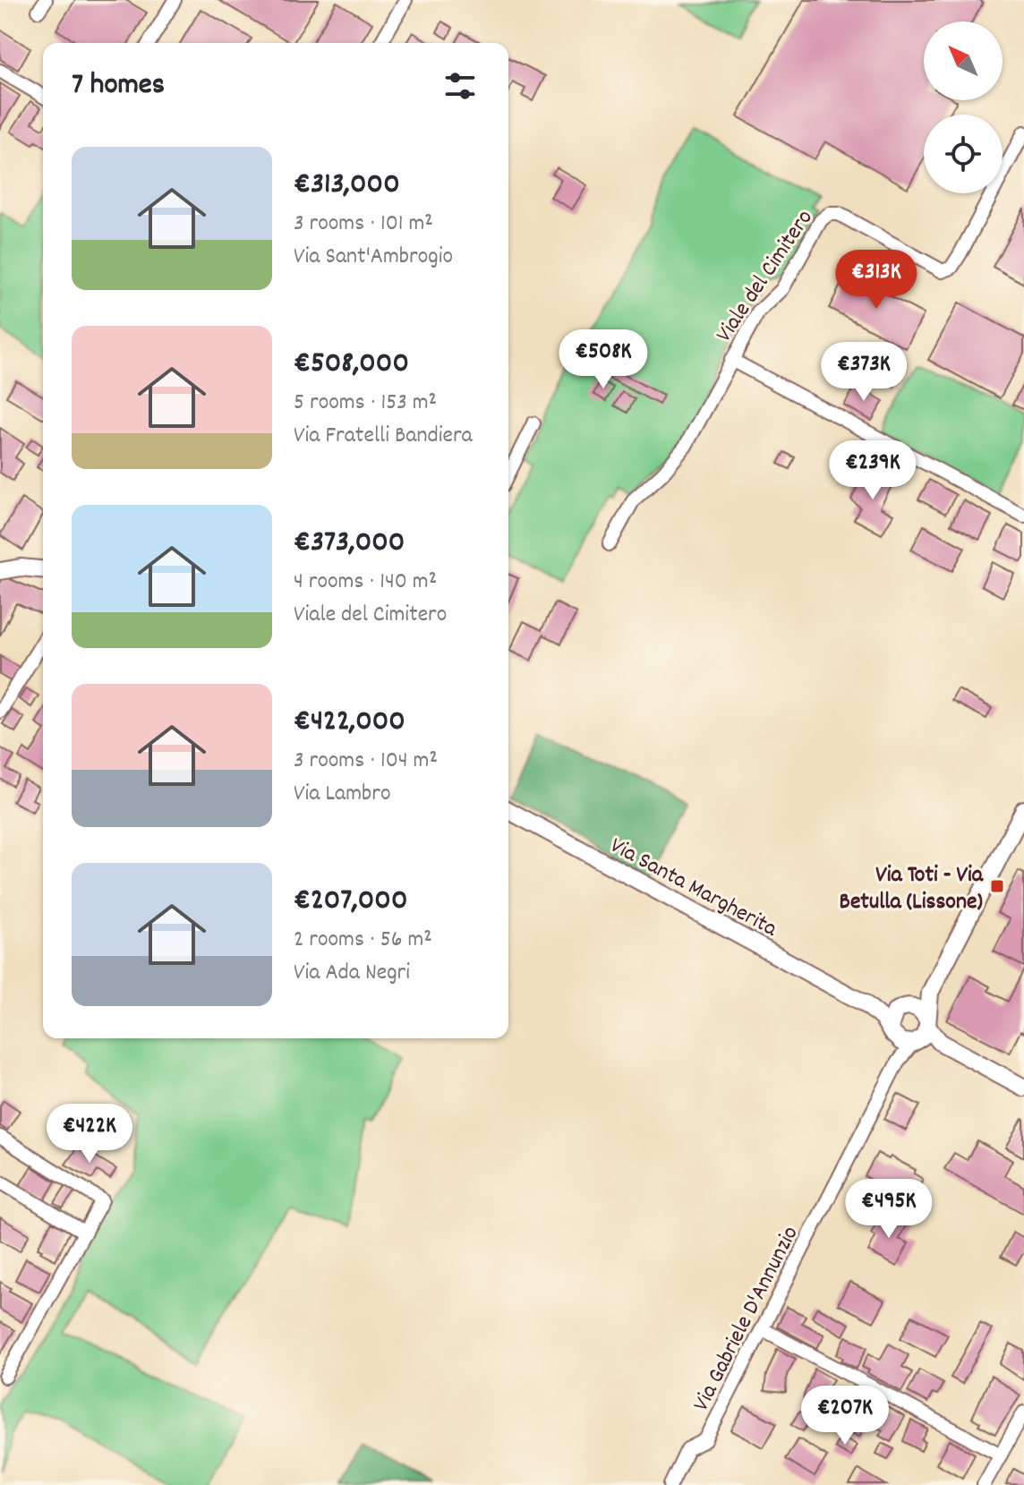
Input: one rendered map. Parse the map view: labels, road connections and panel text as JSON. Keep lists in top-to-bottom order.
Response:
{
  "streets": {
    "street": ["Viale del Cimitero", "Via Santa Margherita", "Via Gabriele D'Annunzio"]
  },
  "crossings": [
    ["Via Santa Margherita", "Via Gabriele D'Annunzio"]
  ],
  "places": {
    "transit": ["Via Toti - Via Betulla (Lissone)"]
  },
  "north": "top left",
  "page": {
    "heading": "7 homes",
    "list": [
      {
        "name": "€313,000",
        "note": "3 rooms · 101 m² · Via Sant'Ambrogio"
      },
      {
        "name": "€508,000",
        "note": "5 rooms · 153 m² · Via Fratelli Bandiera"
      },
      {
        "name": "€373,000",
        "note": "4 rooms · 140 m² · Viale del Cimitero"
      },
      {
        "name": "€422,000",
        "note": "3 rooms · 104 m² · Via Lambro"
      },
      {
        "name": "€207,000",
        "note": "2 rooms · 56 m² · Via Ada Negri"
      }
    ],
    "price": [
      "€313K",
      "€508K",
      "€373K",
      "€239K",
      "€422K",
      "€495K",
      "€207K"
    ]
  }
}
